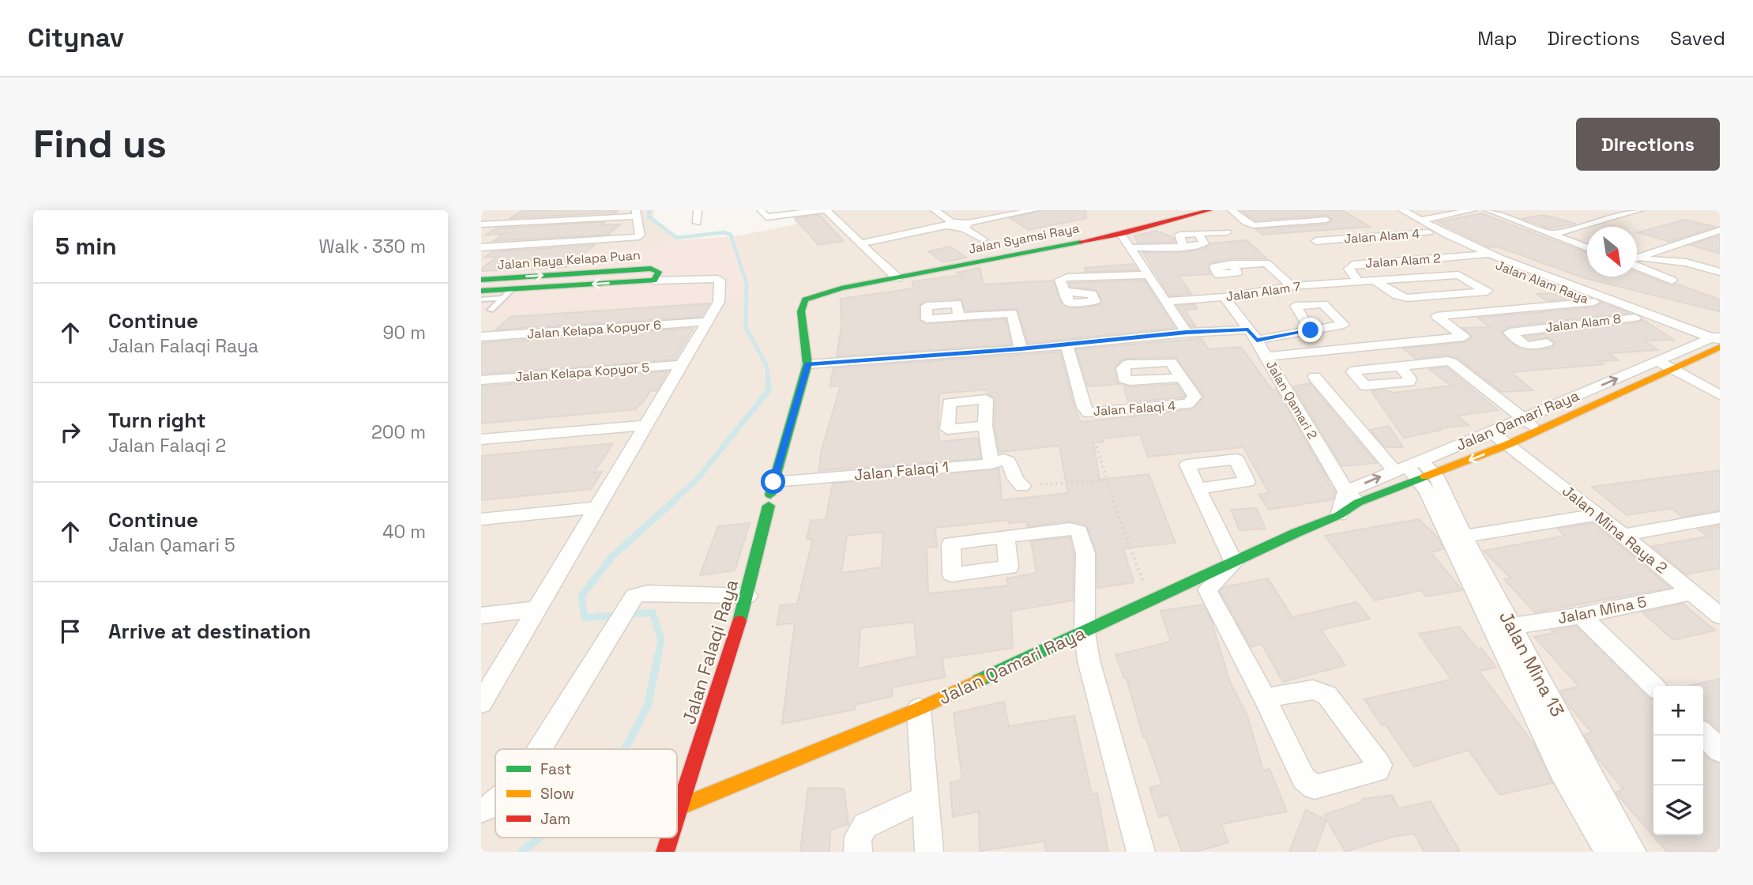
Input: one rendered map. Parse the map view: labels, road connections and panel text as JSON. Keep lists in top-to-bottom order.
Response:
{
  "streets": {
    "street": [
      "Jalan Alam 4",
      "Jalan Syamsi Raya",
      "Jalan Raya Kelapa Puan",
      "Jalan Alam 2",
      "Jalan Alam Raya",
      "Jalan Alam 7",
      "Jalan Alam 8",
      "Jalan Kelapa Kopyor 6",
      "Jalan Kelapa Kopyor 5",
      "Jalan Qamari 2",
      "Jalan Falaqi 4",
      "Jalan Qamari Raya",
      "Jalan Falaqi 1",
      "Jalan Mina Raya 2",
      "Jalan Mina 5",
      "Jalan Falaqi Raya",
      "Jalan Mina 13"
    ]
  },
  "crossings": [
    ["Jalan Alam 4", "Jalan Alam Raya"],
    ["Jalan Syamsi Raya", "Jalan Falaqi Raya"],
    ["Jalan Alam 2", "Jalan Alam Raya"],
    ["Jalan Alam 2", "Jalan Alam 7"],
    ["Jalan Alam Raya", "Jalan Alam 8"],
    ["Jalan Alam Raya", "Jalan Qamari Raya"],
    ["Jalan Alam 7", "Jalan Qamari 2"],
    ["Jalan Qamari 2", "Jalan Qamari Raya"],
    ["Jalan Qamari Raya", "Jalan Mina Raya 2"],
    ["Jalan Qamari Raya", "Jalan Falaqi Raya"],
    ["Jalan Qamari Raya", "Jalan Mina 13"],
    ["Jalan Falaqi 1", "Jalan Falaqi Raya"],
    ["Jalan Mina Raya 2", "Jalan Mina 5"],
    ["Jalan Mina 5", "Jalan Mina 13"]
  ],
  "legend": ["Fast", "Slow", "Jam"],
  "north": "bottom right",
  "page": {
    "header": "Citynav",
    "nav": ["Map", "Directions", "Saved"],
    "buttons": "Directions",
    "title": "Find us",
    "heading": ["5 min", "Walk · 330 m"],
    "list": [
      ["Continue", "Jalan Falaqi Raya", "90 m"],
      ["Turn right", "Jalan Falaqi 2", "200 m"],
      ["Continue", "Jalan Qamari 5", "40 m"],
      "Arrive at destination"
    ],
    "map_buttons": ["+", "−"]
  }
}
